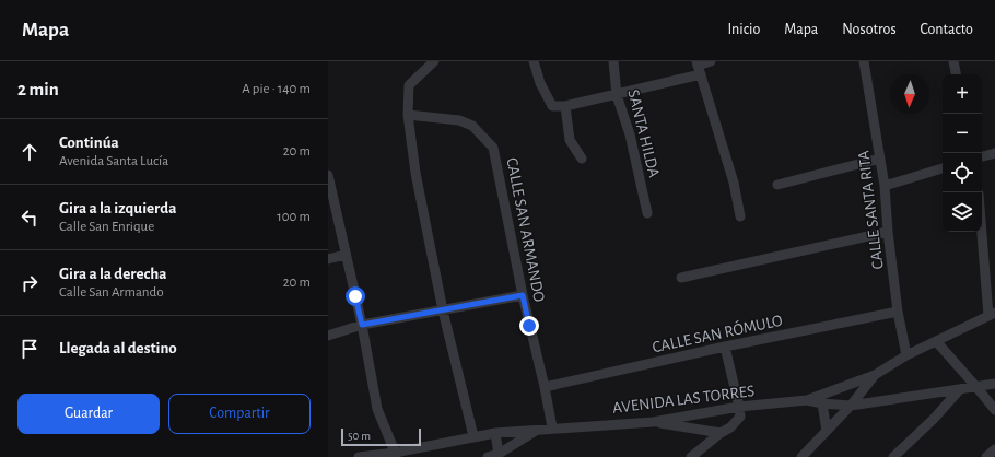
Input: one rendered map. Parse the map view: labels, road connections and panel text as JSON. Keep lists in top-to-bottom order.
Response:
{
  "streets": {
    "street": [
      "SANTA HILDA",
      "CALLE SANTA RITA",
      "CALLE SAN ARMANDO",
      "CALLE SAN RÓMULO",
      "AVENIDA LAS TORRES"
    ]
  },
  "crossings": [
    ["CALLE SANTA RITA", "CALLE SAN RÓMULO"],
    ["CALLE SANTA RITA", "AVENIDA LAS TORRES"],
    ["CALLE SAN ARMANDO", "CALLE SAN RÓMULO"],
    ["CALLE SAN ARMANDO", "AVENIDA LAS TORRES"]
  ],
  "scale_bar": "50 m",
  "north": "bottom",
  "page": {
    "header": "Mapa",
    "nav": [
      "Inicio",
      "Mapa",
      "Nosotros",
      "Contacto"
    ],
    "heading": ["2 min", "A pie · 140 m"],
    "map_buttons": ["+", "−"],
    "list": [
      ["Continúa", "Avenida Santa Lucía", "20 m"],
      ["Gira a la izquierda", "Calle San Enrique", "100 m"],
      ["Gira a la derecha", "Calle San Armando", "20 m"],
      "Llegada al destino"
    ],
    "buttons": ["Guardar", "Compartir"],
    "scale": "50 m"
  }
}
